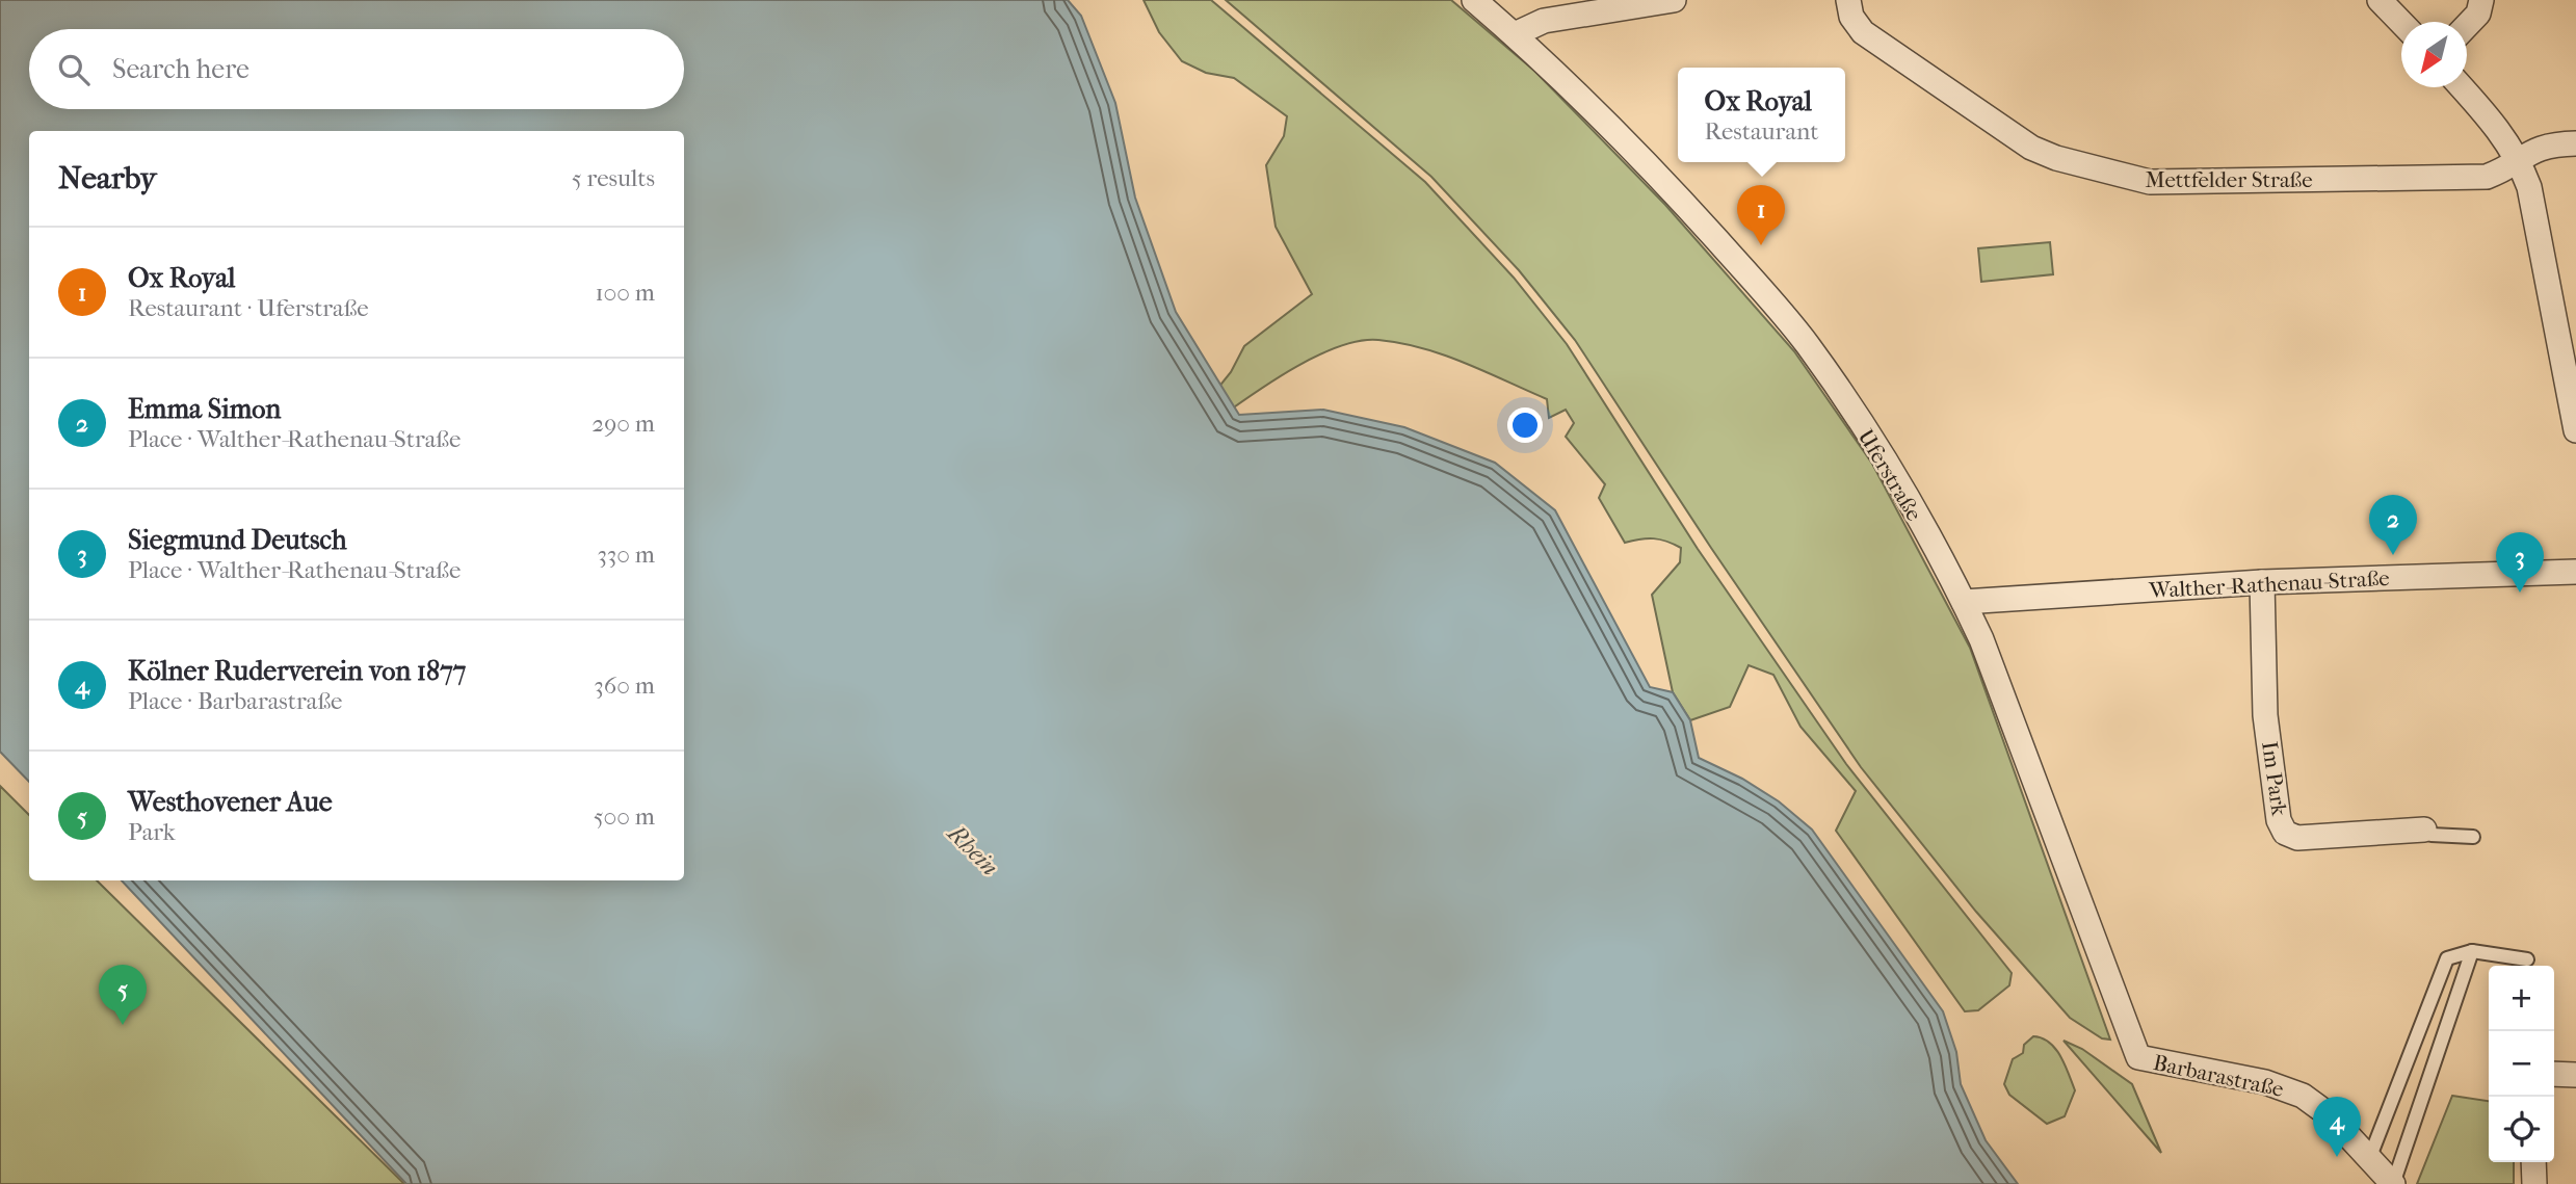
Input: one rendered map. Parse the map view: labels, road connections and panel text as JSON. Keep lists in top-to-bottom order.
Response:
{
  "streets": {
    "street": [
      "Mettfelder Straße",
      "Uferstraße",
      "Walther-Rathenau-Straße",
      "Im Park",
      "Barbarastraße"
    ]
  },
  "crossings": [
    ["Uferstraße", "Walther-Rathenau-Straße"],
    ["Uferstraße", "Barbarastraße"],
    ["Walther-Rathenau-Straße", "Im Park"]
  ],
  "water": ["Rhein"],
  "north": "bottom left",
  "page": {
    "search": "Search here",
    "popup": ["Ox Royal", "Restaurant"],
    "heading": ["Nearby", "5 results"],
    "pins": [
      "1",
      "2",
      "3",
      "5",
      "4"
    ],
    "list": [
      {
        "mark": "1",
        "name": "Ox Royal",
        "note": "Restaurant · Uferstraße",
        "value": "100 m"
      },
      {
        "mark": "2",
        "name": "Emma Simon",
        "note": "Place · Walther-Rathenau-Straße",
        "value": "290 m"
      },
      {
        "mark": "3",
        "name": "Siegmund Deutsch",
        "note": "Place · Walther-Rathenau-Straße",
        "value": "330 m"
      },
      {
        "mark": "4",
        "name": "Kölner Ruderverein von 1877",
        "note": "Place · Barbarastraße",
        "value": "360 m"
      },
      {
        "mark": "5",
        "name": "Westhovener Aue",
        "note": "Park",
        "value": "500 m"
      }
    ],
    "map_buttons": ["+", "−"]
  }
}
